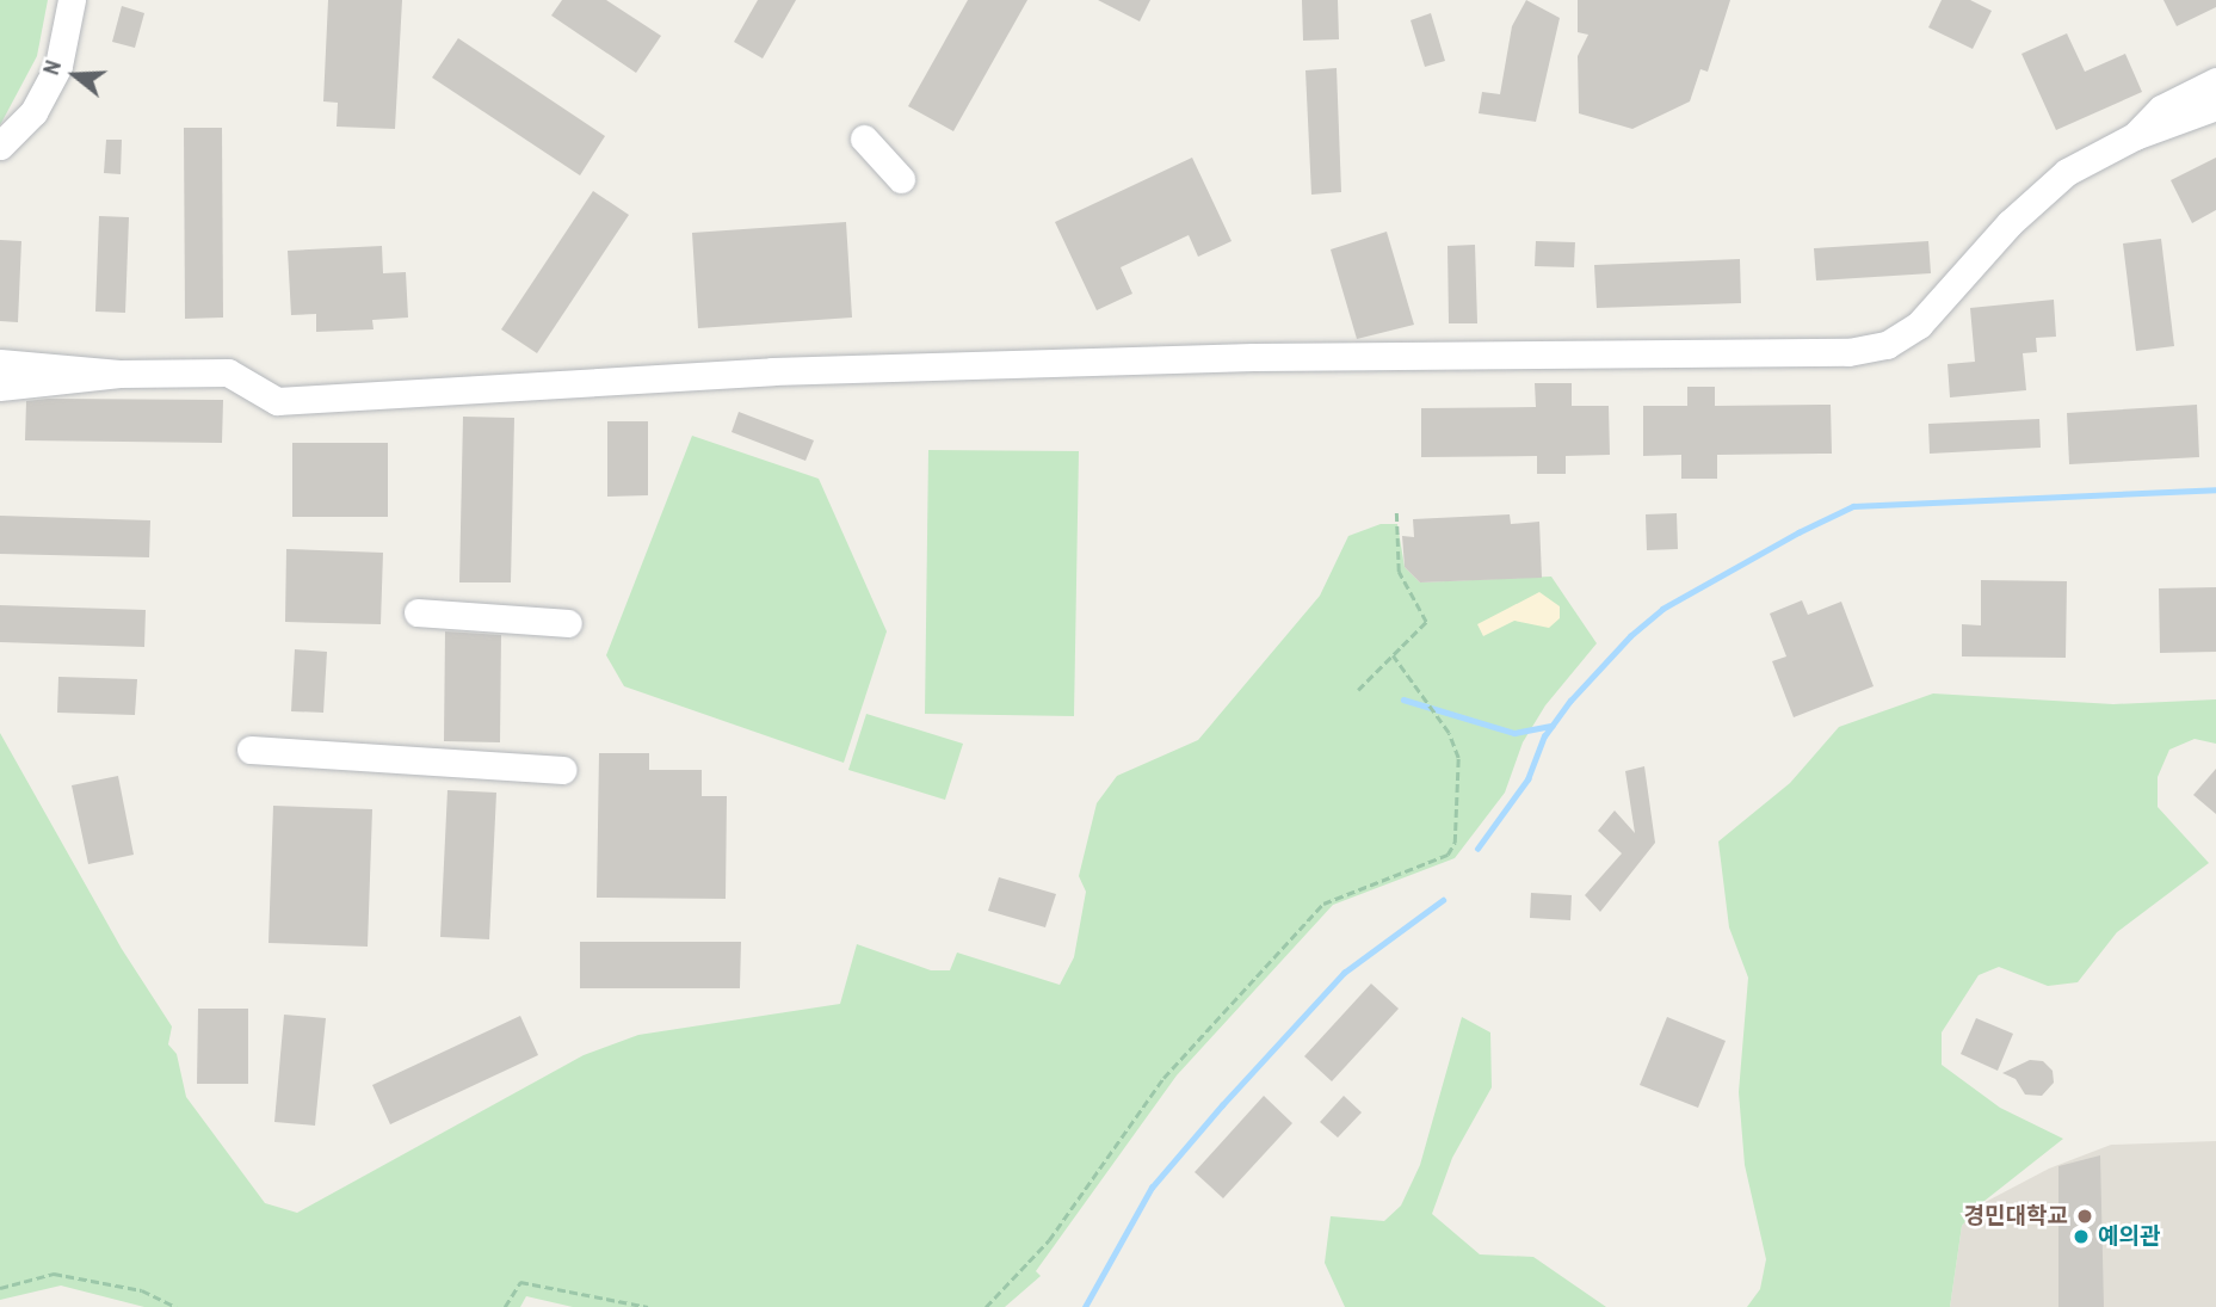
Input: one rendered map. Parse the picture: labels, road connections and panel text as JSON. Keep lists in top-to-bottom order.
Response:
{
  "places": ["경민대학교", "예의관"],
  "north": "left"
}
